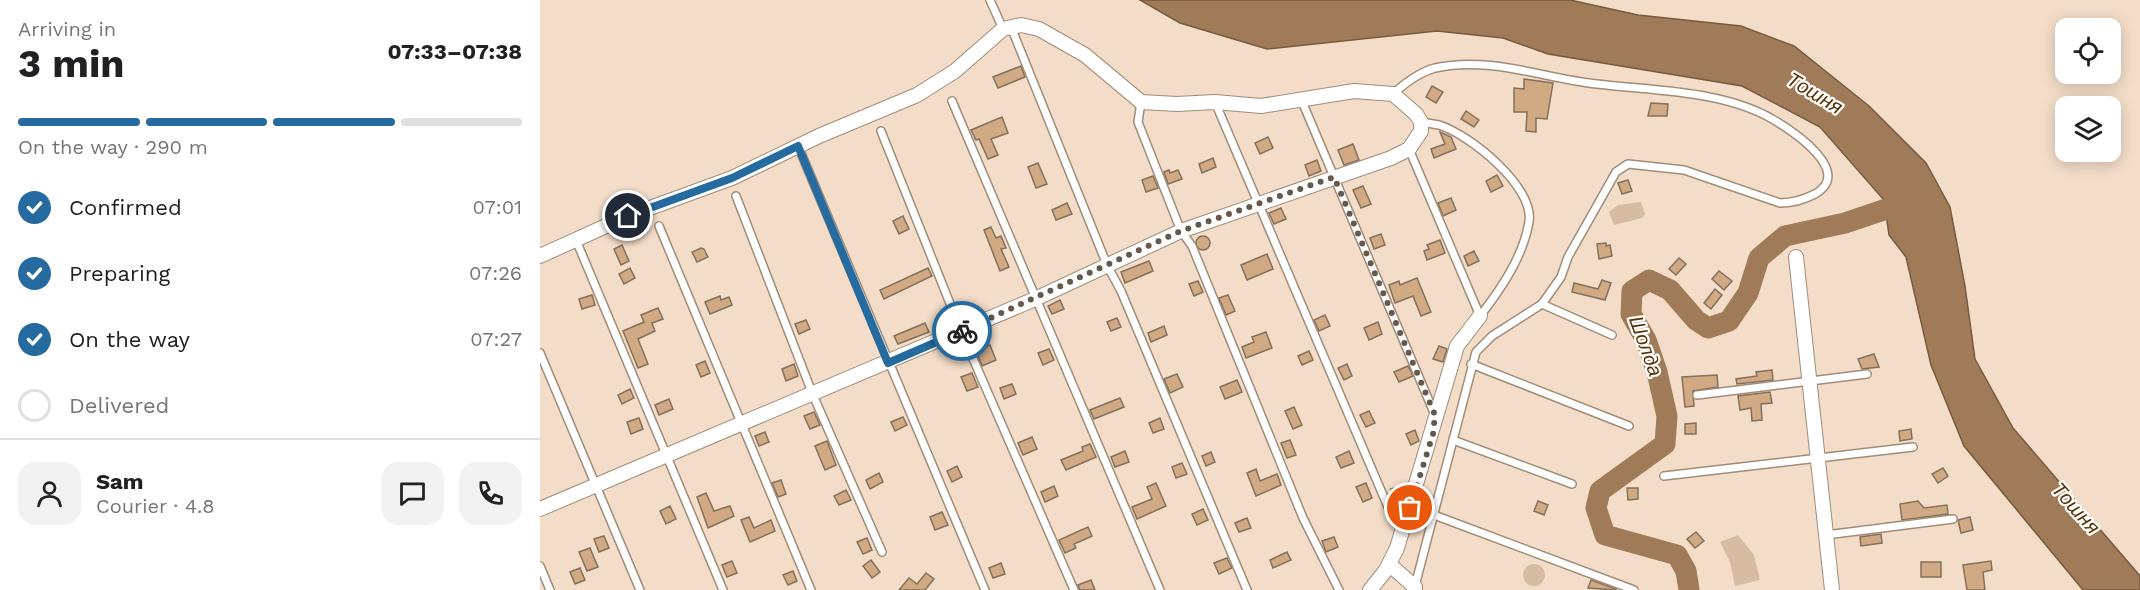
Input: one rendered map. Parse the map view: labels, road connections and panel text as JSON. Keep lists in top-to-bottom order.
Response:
{
  "water": ["Тошня", "Шолда"],
  "page": {
    "heading": ["3 min", "Arriving in", "07:33–07:38"],
    "panel": ["Sam", "Courier · 4.8"],
    "bar": "On the way · 290 m",
    "list": [
      ["Confirmed", "07:01"],
      ["Preparing", "07:26"],
      ["On the way", "07:27"],
      "Delivered"
    ]
  }
}
